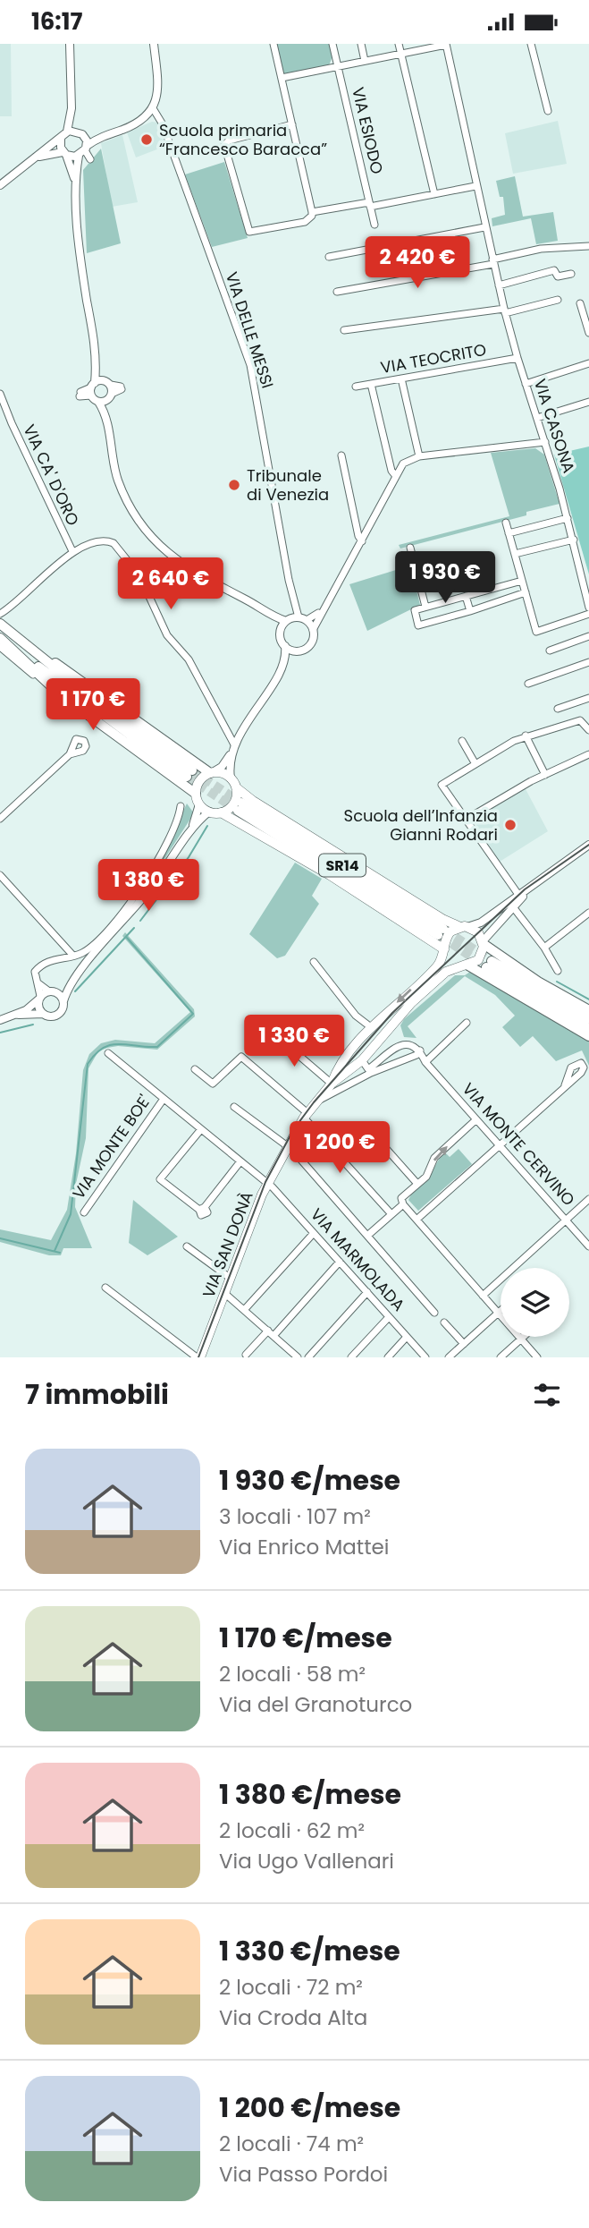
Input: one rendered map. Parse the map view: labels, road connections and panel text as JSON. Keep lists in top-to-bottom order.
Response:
{
  "streets": {
    "main road": ["SR14", "VIA SAN DONÀ"],
    "street": [
      "VIA ESIODO",
      "VIA DELLE MESSI",
      "VIA TEOCRITO",
      "VIA CASONA",
      "VIA CA' D'ORO",
      "VIA MONTE CERVINO",
      "VIA MONTE BOE'",
      "VIA MARMOLADA"
    ]
  },
  "crossings": [
    ["VIA TEOCRITO", "VIA CASONA"],
    ["VIA MONTE BOE'", "VIA SAN DONÀ"],
    ["VIA MONTE BOE'", "VIA MARMOLADA"],
    ["VIA SAN DONÀ", "VIA MARMOLADA"]
  ],
  "places": ["Scuola primaria “Francesco Baracca”", "Tribunale di Venezia", "Scuola dell’Infanzia Gianni Rodari"],
  "page": {
    "status": "16:17",
    "price": [
      "2 420 €",
      "1 930 €",
      "2 640 €",
      "1 170 €",
      "1 380 €",
      "1 330 €",
      "1 200 €"
    ],
    "heading": "7 immobili",
    "list": [
      {
        "name": "1 930 €/mese",
        "note": "3 locali · 107 m² · Via Enrico Mattei"
      },
      {
        "name": "1 170 €/mese",
        "note": "2 locali · 58 m² · Via del Granoturco"
      },
      {
        "name": "1 380 €/mese",
        "note": "2 locali · 62 m² · Via Ugo Vallenari"
      },
      {
        "name": "1 330 €/mese",
        "note": "2 locali · 72 m² · Via Croda Alta"
      },
      {
        "name": "1 200 €/mese",
        "note": "2 locali · 74 m² · Via Passo Pordoi"
      }
    ]
  }
}
